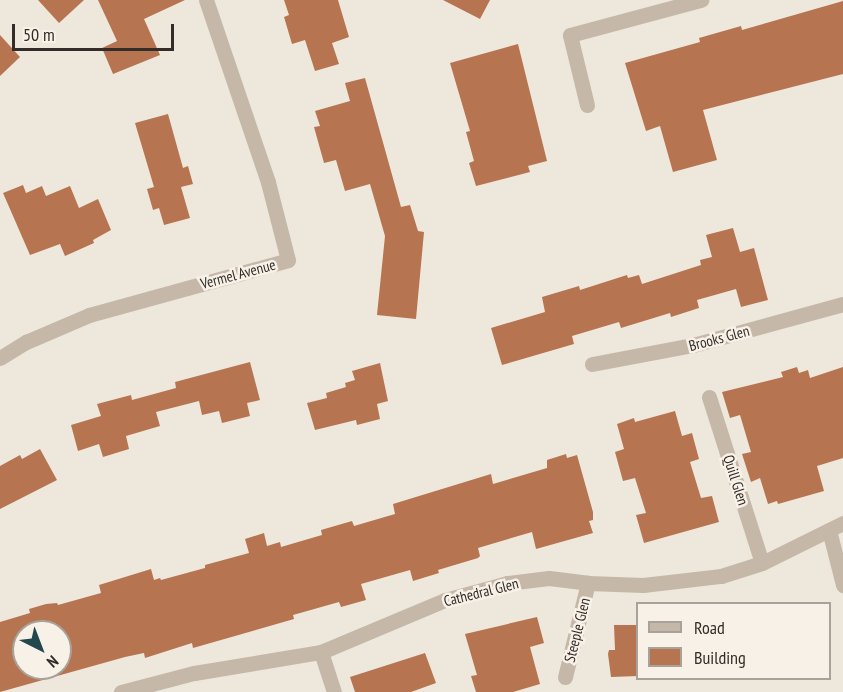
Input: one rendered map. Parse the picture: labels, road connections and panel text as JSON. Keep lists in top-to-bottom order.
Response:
{
  "streets": {
    "street": [
      "Vermel Avenue",
      "Brooks Glen",
      "Quill Glen",
      "Cathedral Glen",
      "Steeple Glen"
    ]
  },
  "crossings": [
    ["Quill Glen", "Cathedral Glen"],
    ["Cathedral Glen", "Steeple Glen"]
  ],
  "legend": ["Road", "Building"],
  "scale_bar": "50 m",
  "north": "bottom right"
}
